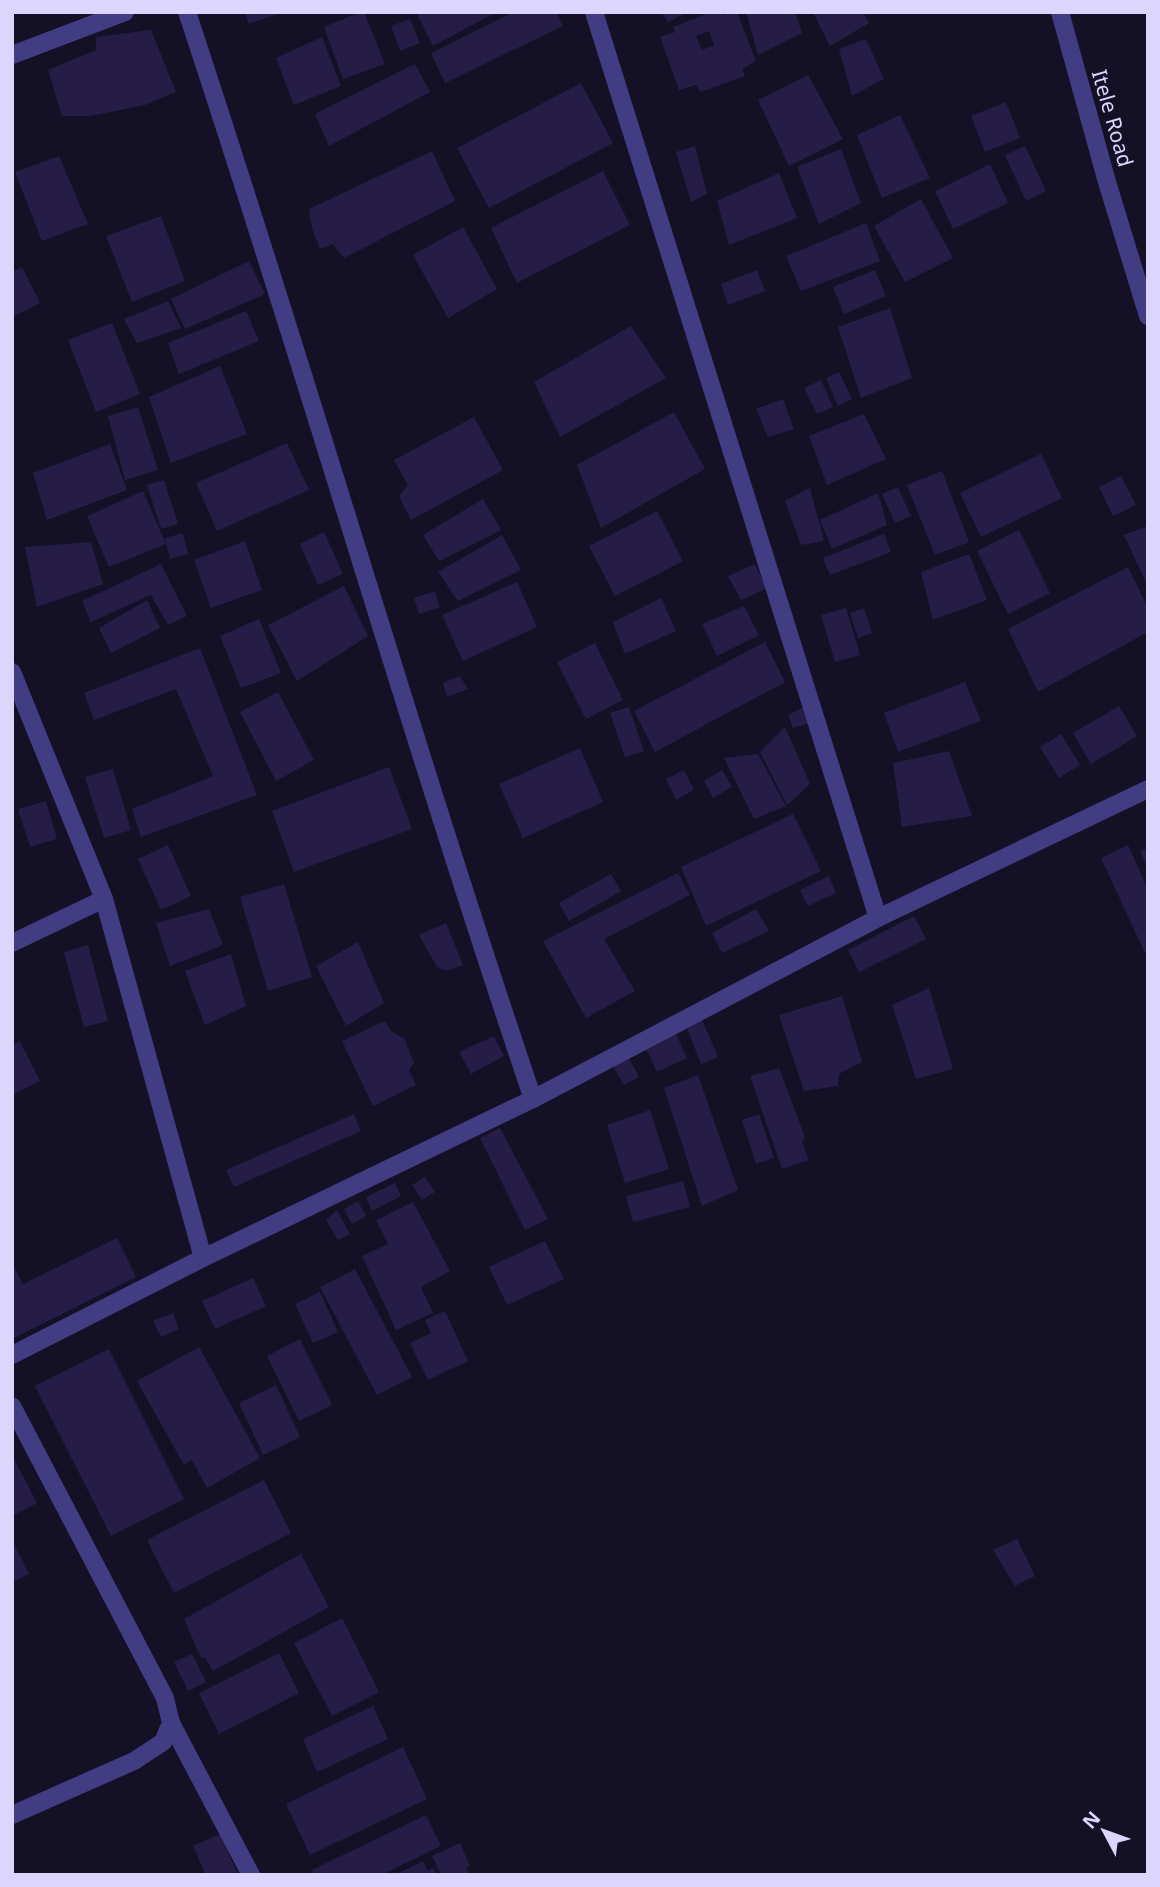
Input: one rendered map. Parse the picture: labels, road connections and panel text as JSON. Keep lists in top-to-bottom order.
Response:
{
  "streets": {
    "street": ["Itele Road"]
  },
  "north": "top left"
}
